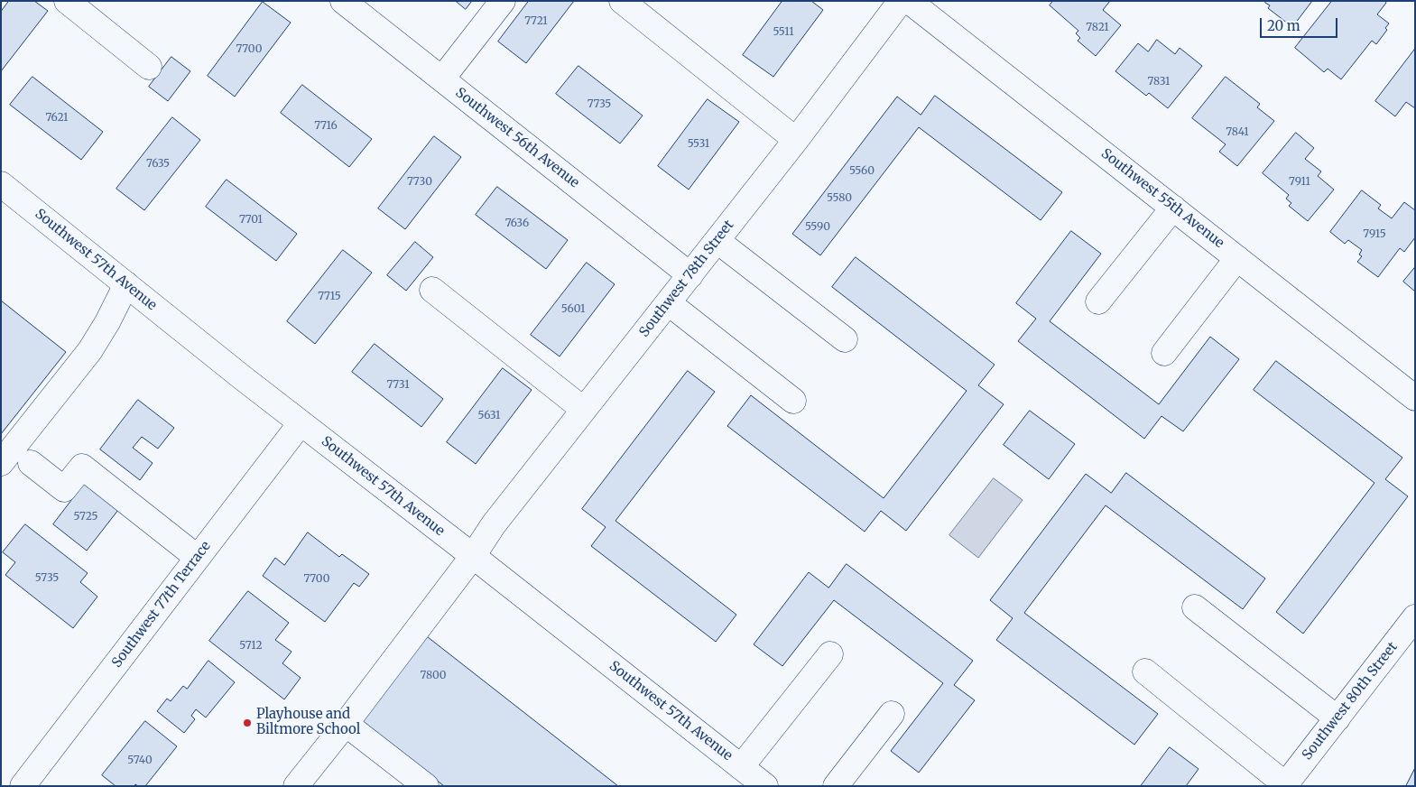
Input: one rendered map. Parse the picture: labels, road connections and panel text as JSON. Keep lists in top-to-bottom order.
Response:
{
  "streets": {
    "street": [
      "Southwest 56th Avenue",
      "Southwest 55th Avenue",
      "Southwest 57th Avenue",
      "Southwest 78th Street",
      "Southwest 77th Terrace",
      "Southwest 80th Street"
    ]
  },
  "crossings": [
    ["Southwest 56th Avenue", "Southwest 78th Street"],
    ["Southwest 57th Avenue", "Southwest 78th Street"],
    ["Southwest 57th Avenue", "Southwest 77th Terrace"]
  ],
  "places": ["Playhouse and Biltmore School"],
  "house_numbers": [
    "7721",
    "7821",
    "5511",
    "7700",
    "7831",
    "7735",
    "7621",
    "7716",
    "7841",
    "5531",
    "7635",
    "5560",
    "7730",
    "7911",
    "5580",
    "7701",
    "7636",
    "5590",
    "7915",
    "7715",
    "5601",
    "7731",
    "5631",
    "5725",
    "5735",
    "7700",
    "5712",
    "7800",
    "5740"
  ],
  "scale_bar": "20 m"
}
